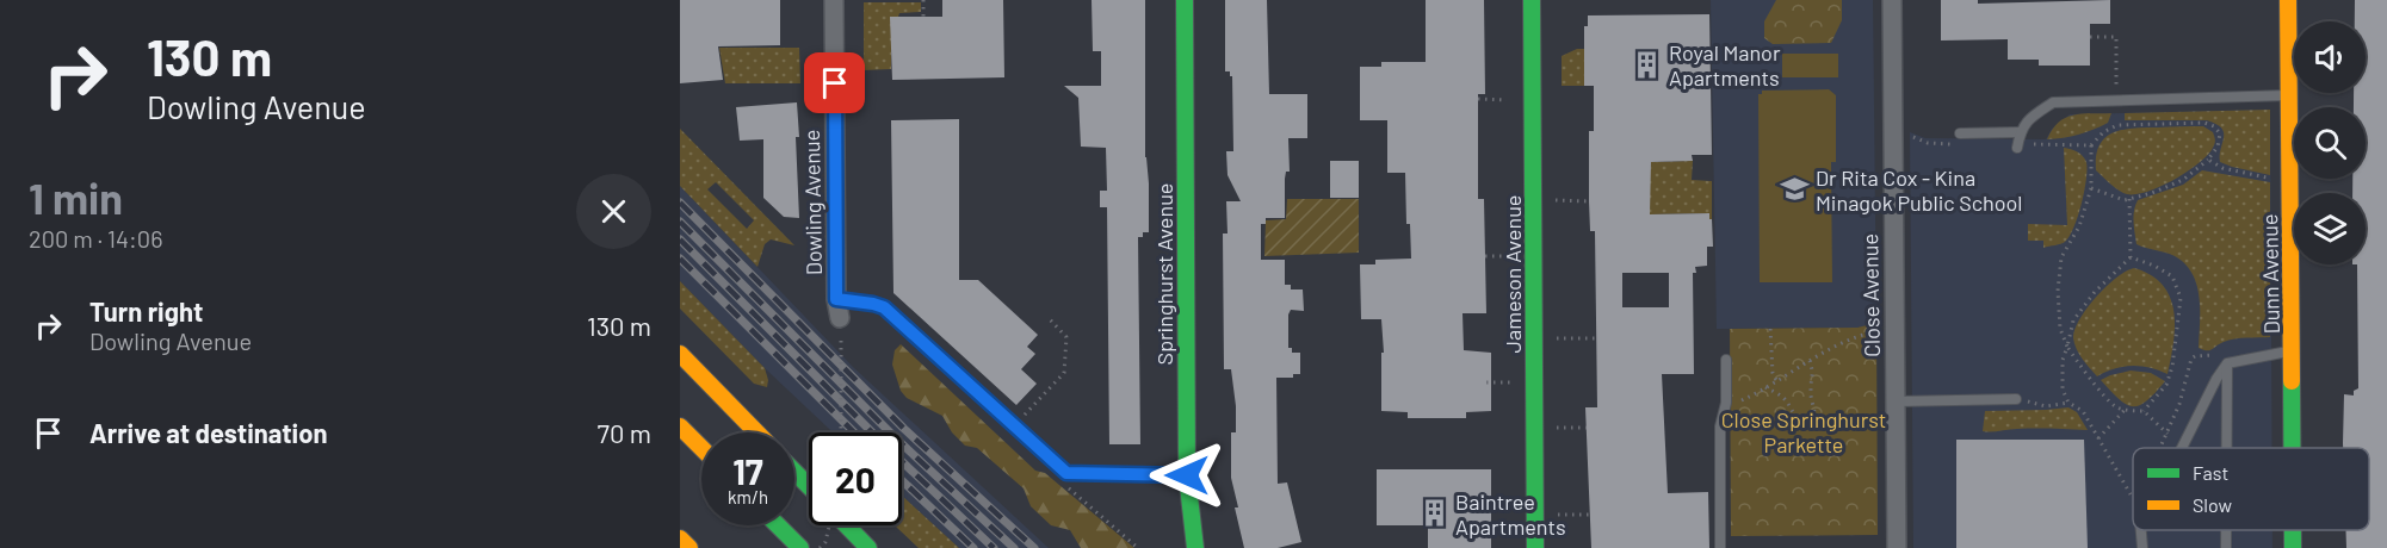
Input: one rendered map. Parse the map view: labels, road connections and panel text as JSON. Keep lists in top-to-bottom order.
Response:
{
  "streets": {
    "main road": ["Springhurst Avenue", "Jameson Avenue", "Dunn Avenue"],
    "street": ["Dowling Avenue", "Close Avenue"]
  },
  "parks": ["Close Springhurst Parkette"],
  "places": {
    "building": ["Royal Manor Apartments", "Baintree Apartments"],
    "school or university": ["Dr Rita Cox - Kina Minagok Public School"]
  },
  "legend": ["Fast", "Slow"],
  "page": {
    "turn": ["130 m", "Dowling Avenue"],
    "heading": ["1 min", "200 m · 14:06"],
    "list": [
      {
        "name": "Turn right",
        "note": "Dowling Avenue",
        "value": "130 m"
      },
      {
        "name": "Arrive at destination",
        "value": "70 m"
      }
    ],
    "speed": "17 km/h",
    "limit": "20"
  }
}
